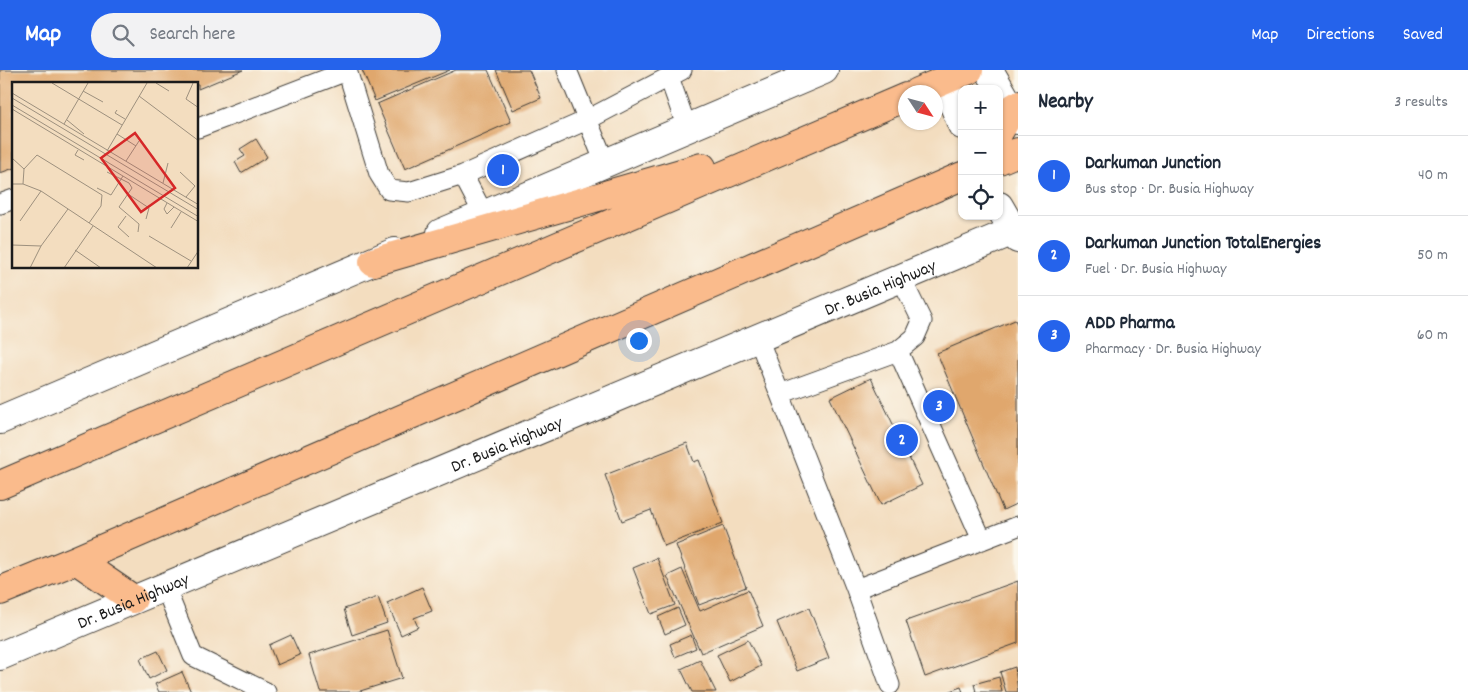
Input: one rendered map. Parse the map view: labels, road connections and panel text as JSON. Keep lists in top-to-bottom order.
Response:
{
  "streets": {
    "street": ["Dr. Busia Highway"]
  },
  "north": "bottom right",
  "page": {
    "header": "Map",
    "search": "Search here",
    "nav": ["Map", "Directions", "Saved"],
    "heading": ["Nearby", "3 results"],
    "map_buttons": ["+", "−"],
    "list": [
      {
        "mark": "1",
        "name": "Darkuman Junction",
        "note": "Bus stop · Dr. Busia Highway",
        "value": "40 m"
      },
      {
        "mark": "2",
        "name": "Darkuman Junction TotalEnergies",
        "note": "Fuel · Dr. Busia Highway",
        "value": "50 m"
      },
      {
        "mark": "3",
        "name": "ADD Pharma",
        "note": "Pharmacy · Dr. Busia Highway",
        "value": "60 m"
      }
    ],
    "pins": ["1", "3", "2"]
  }
}
